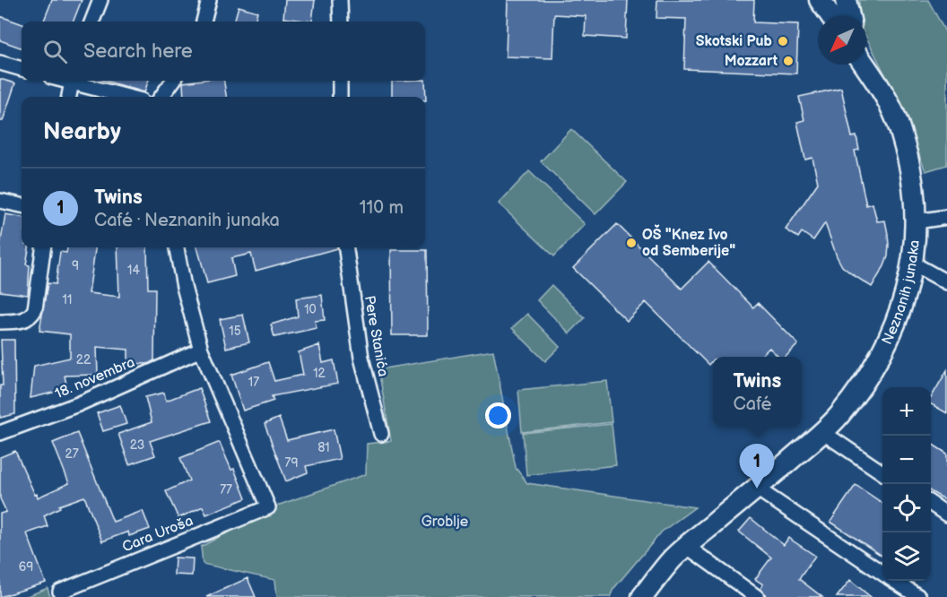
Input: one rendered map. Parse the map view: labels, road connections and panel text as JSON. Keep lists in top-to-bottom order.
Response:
{
  "streets": {
    "main road": ["Neznanih junaka"],
    "street": ["Pere Stanića", "18. novembra", "Cara Uroša"]
  },
  "crossings": [
    ["18. novembra", "Cara Uroša"]
  ],
  "parks": ["Groblje"],
  "places": ["Skotski Pub", "Mozzart", "OŠ \"Knez Ivo od Semberije\""],
  "house_numbers": [
    "9",
    "14",
    "11",
    "10",
    "15",
    "22",
    "12",
    "17",
    "23",
    "81",
    "27",
    "79",
    "77",
    "69"
  ],
  "north": "bottom left",
  "page": {
    "search": "Search here",
    "heading": "Nearby",
    "list": [
      {
        "mark": "1",
        "name": "Twins",
        "note": "Café · Neznanih junaka",
        "value": "110 m"
      }
    ],
    "popup": ["Twins", "Café"],
    "map_buttons": ["+", "−"],
    "pins": "1"
  }
}
